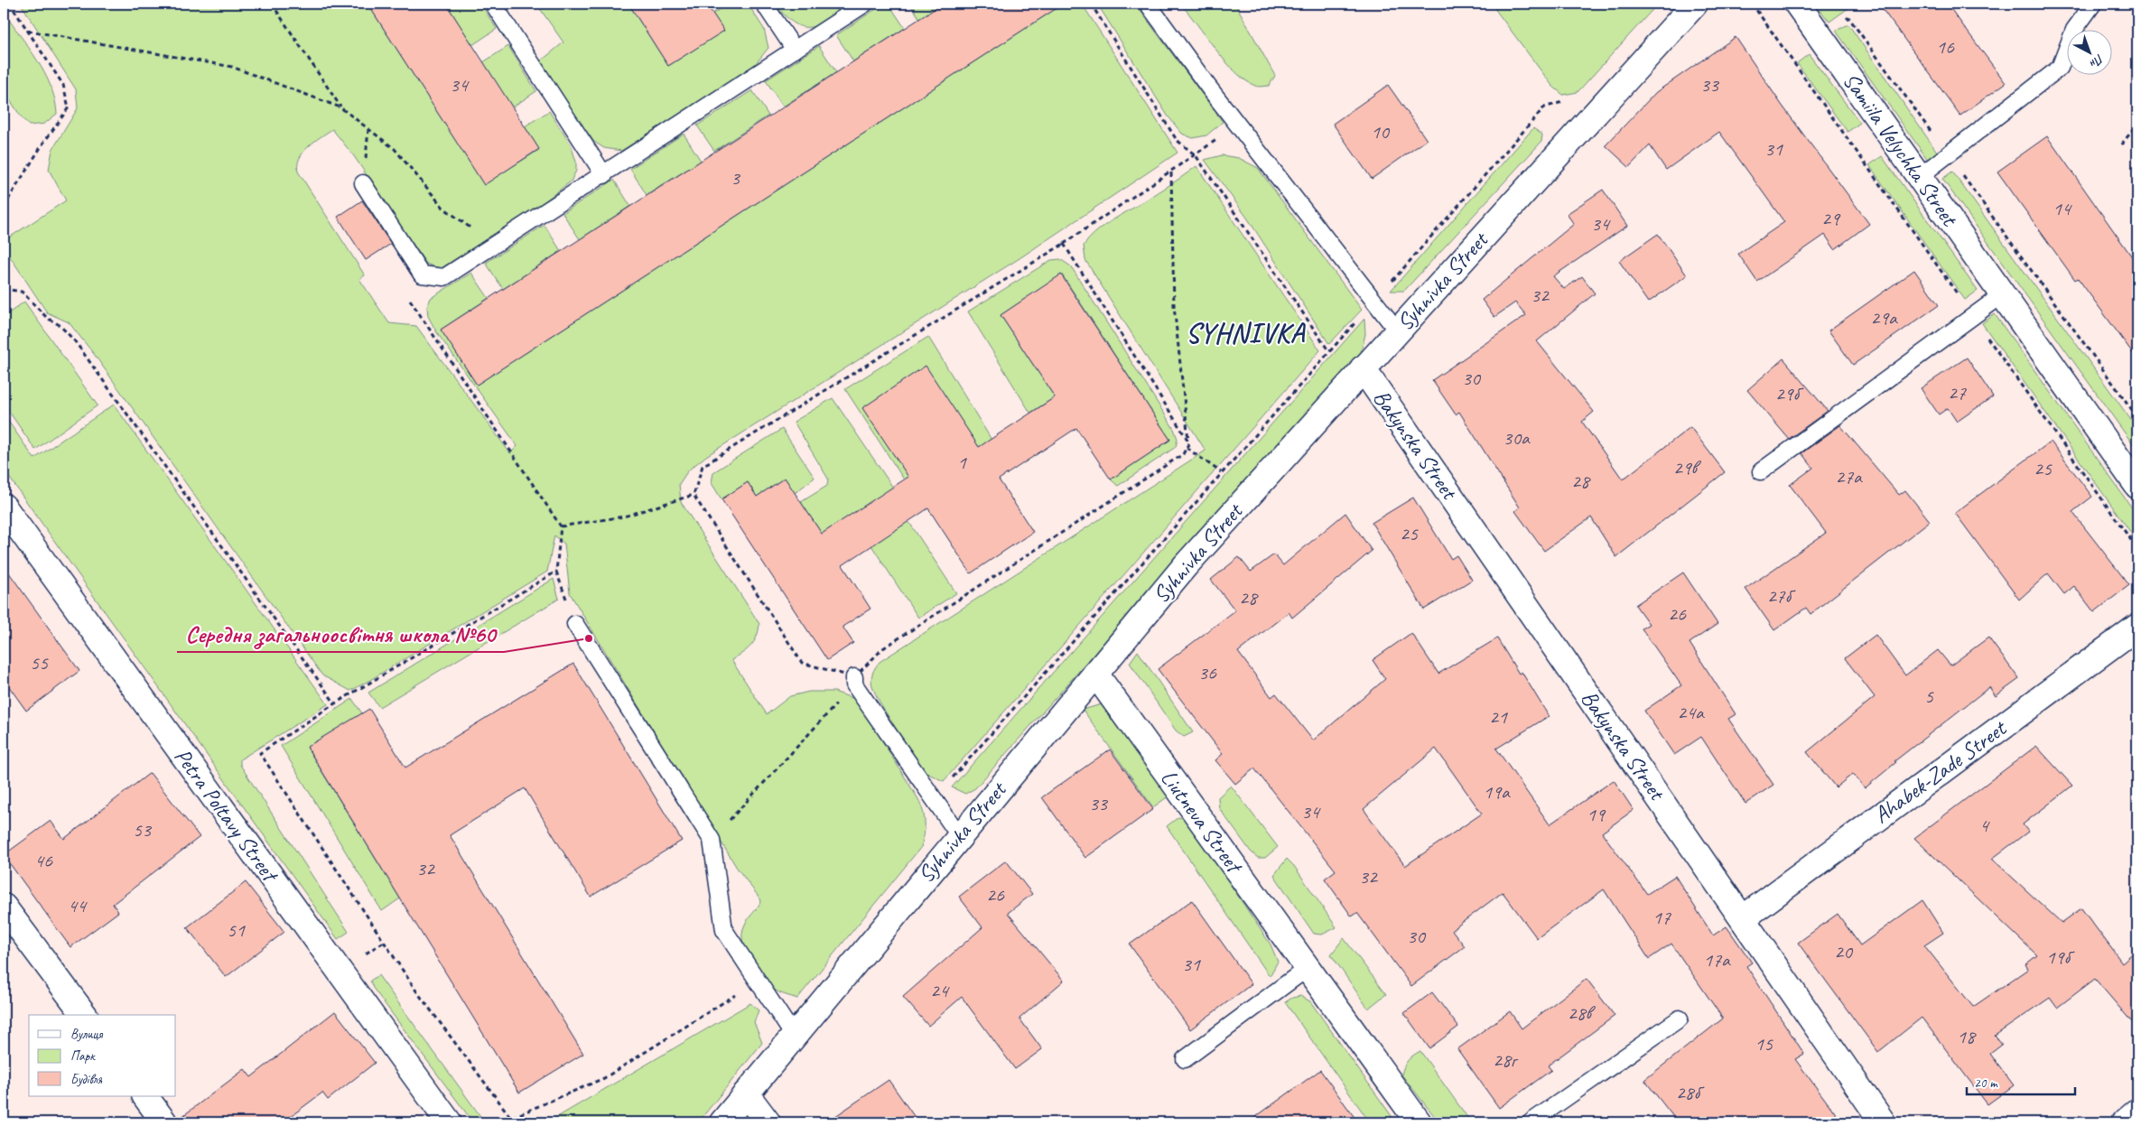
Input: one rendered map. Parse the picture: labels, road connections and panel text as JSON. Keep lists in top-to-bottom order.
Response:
{
  "streets": {
    "street": [
      "Samiila Velychka Street",
      "Syhnivka Street",
      "Bakynska Street",
      "Ahabek-Zade Street",
      "Petra Poltavy Street",
      "Liutneva Street"
    ]
  },
  "crossings": [
    ["Syhnivka Street", "Bakynska Street"],
    ["Syhnivka Street", "Liutneva Street"],
    ["Bakynska Street", "Ahabek-Zade Street"]
  ],
  "districts": ["SYHNIVKA"],
  "places": ["Середня загальноосвітня школа №60"],
  "house_numbers": [
    "16",
    "34",
    "33",
    "10",
    "31",
    "3",
    "14",
    "29",
    "34",
    "32",
    "29а",
    "30",
    "27",
    "29б",
    "30а",
    "1",
    "29в",
    "25",
    "27а",
    "28",
    "25",
    "27б",
    "28",
    "26",
    "55",
    "36",
    "5",
    "24а",
    "21",
    "19а",
    "33",
    "34",
    "19",
    "4",
    "53",
    "46",
    "32",
    "32",
    "26",
    "44",
    "17",
    "51",
    "30",
    "20",
    "19б",
    "17а",
    "31",
    "24",
    "28в",
    "18",
    "15",
    "28г",
    "28б"
  ],
  "legend": ["Вулиця", "Парк", "Будівля"],
  "scale_bar": "20 m",
  "north": "bottom right"
}
